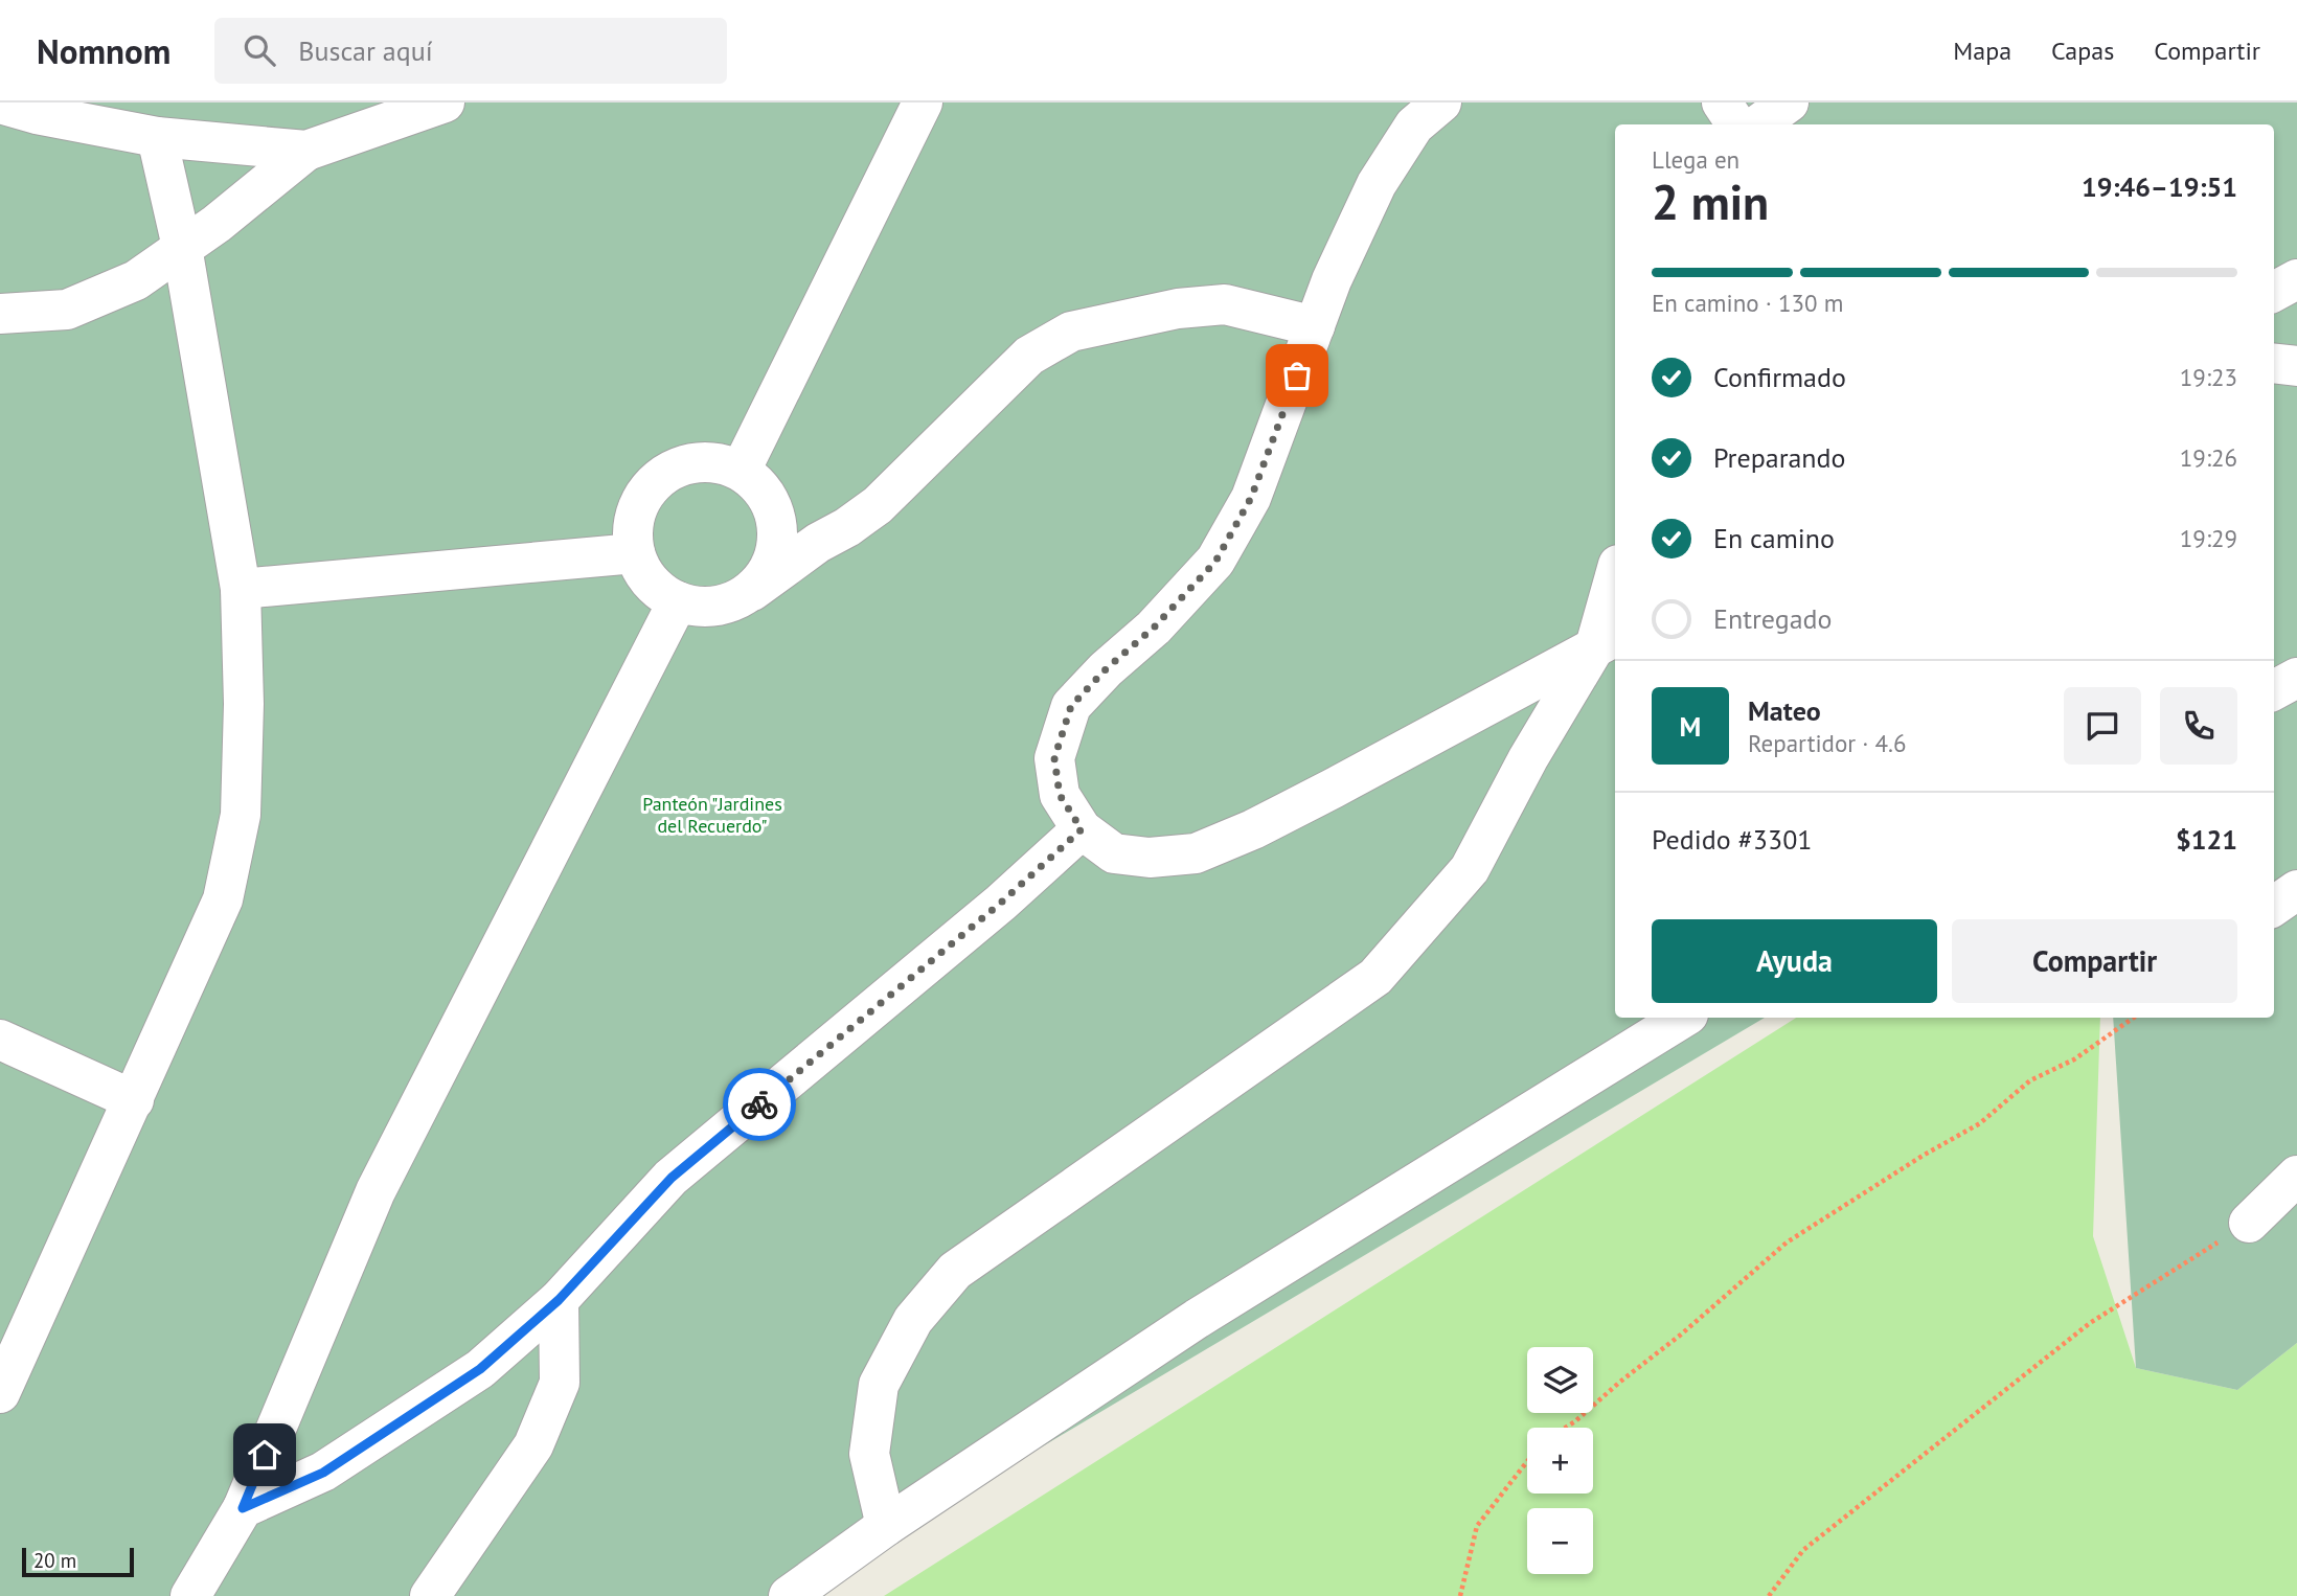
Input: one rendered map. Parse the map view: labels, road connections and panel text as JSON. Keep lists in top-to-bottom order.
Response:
{
  "parks": ["Panteón \"Jardines del Recuerdo\""],
  "scale_bar": "20 m",
  "page": {
    "header": "Nomnom",
    "search": "Buscar aquí",
    "nav": ["Mapa", "Capas", "Compartir"],
    "heading": ["2 min", "Llega en", "19:46–19:51"],
    "panel": [
      "Mateo",
      "Repartidor · 4.6",
      "Pedido #3301",
      "$121"
    ],
    "bar": "En camino · 130 m",
    "list": [
      ["Confirmado", "19:23"],
      ["Preparando", "19:26"],
      ["En camino", "19:29"],
      "Entregado"
    ],
    "round": "M",
    "buttons": ["Ayuda", "Compartir"],
    "map_buttons": ["+", "−"],
    "scale": "20 m"
  }
}
